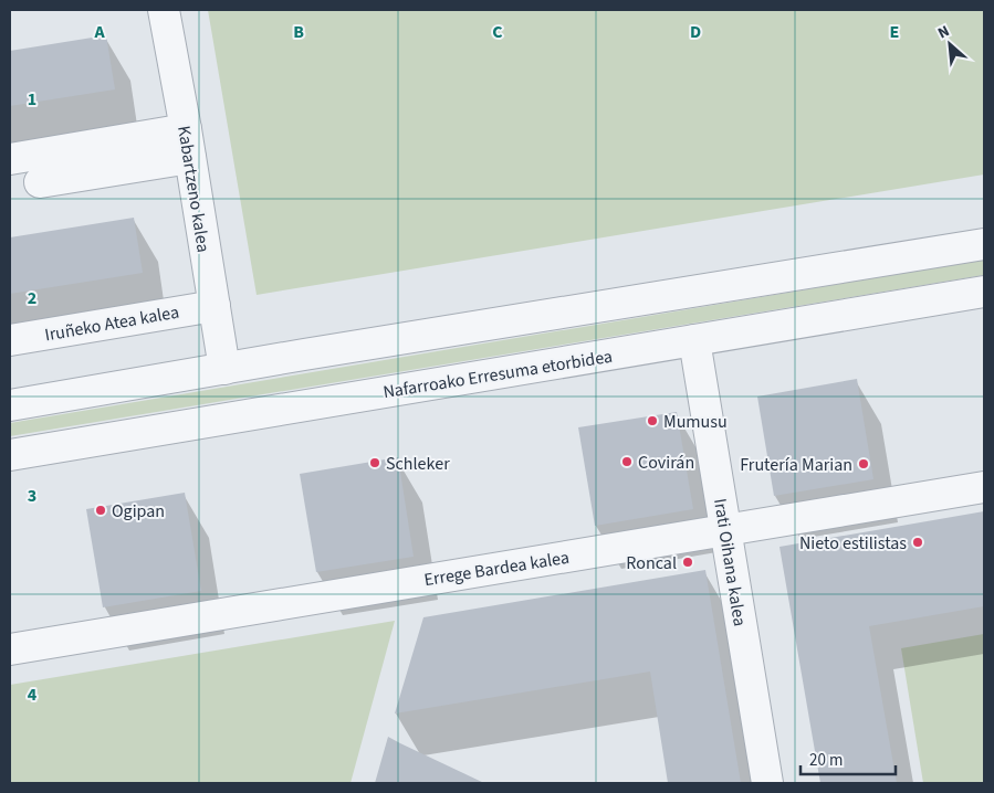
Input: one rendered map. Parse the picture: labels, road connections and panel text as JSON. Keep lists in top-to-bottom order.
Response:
{
  "streets": {
    "street": [
      "Kabartzeno kalea",
      "Iruñeko Atea kalea",
      "Nafarroako Erresuma etorbidea",
      "Irati Oihana kalea",
      "Errege Bardea kalea"
    ]
  },
  "crossings": [
    ["Kabartzeno kalea", "Iruñeko Atea kalea"],
    ["Nafarroako Erresuma etorbidea", "Irati Oihana kalea"],
    ["Irati Oihana kalea", "Errege Bardea kalea"]
  ],
  "places": [
    "Mumusu",
    "Covirán",
    "Schleker",
    "Frutería Marian",
    "Ogipan",
    "Nieto estilistas",
    "Roncal"
  ],
  "scale_bar": "20 m",
  "north": "top left",
  "grid": {
    "columns": [
      "A",
      "B",
      "C",
      "D",
      "E"
    ],
    "rows": [
      "1",
      "2",
      "3",
      "4"
    ]
  }
}
